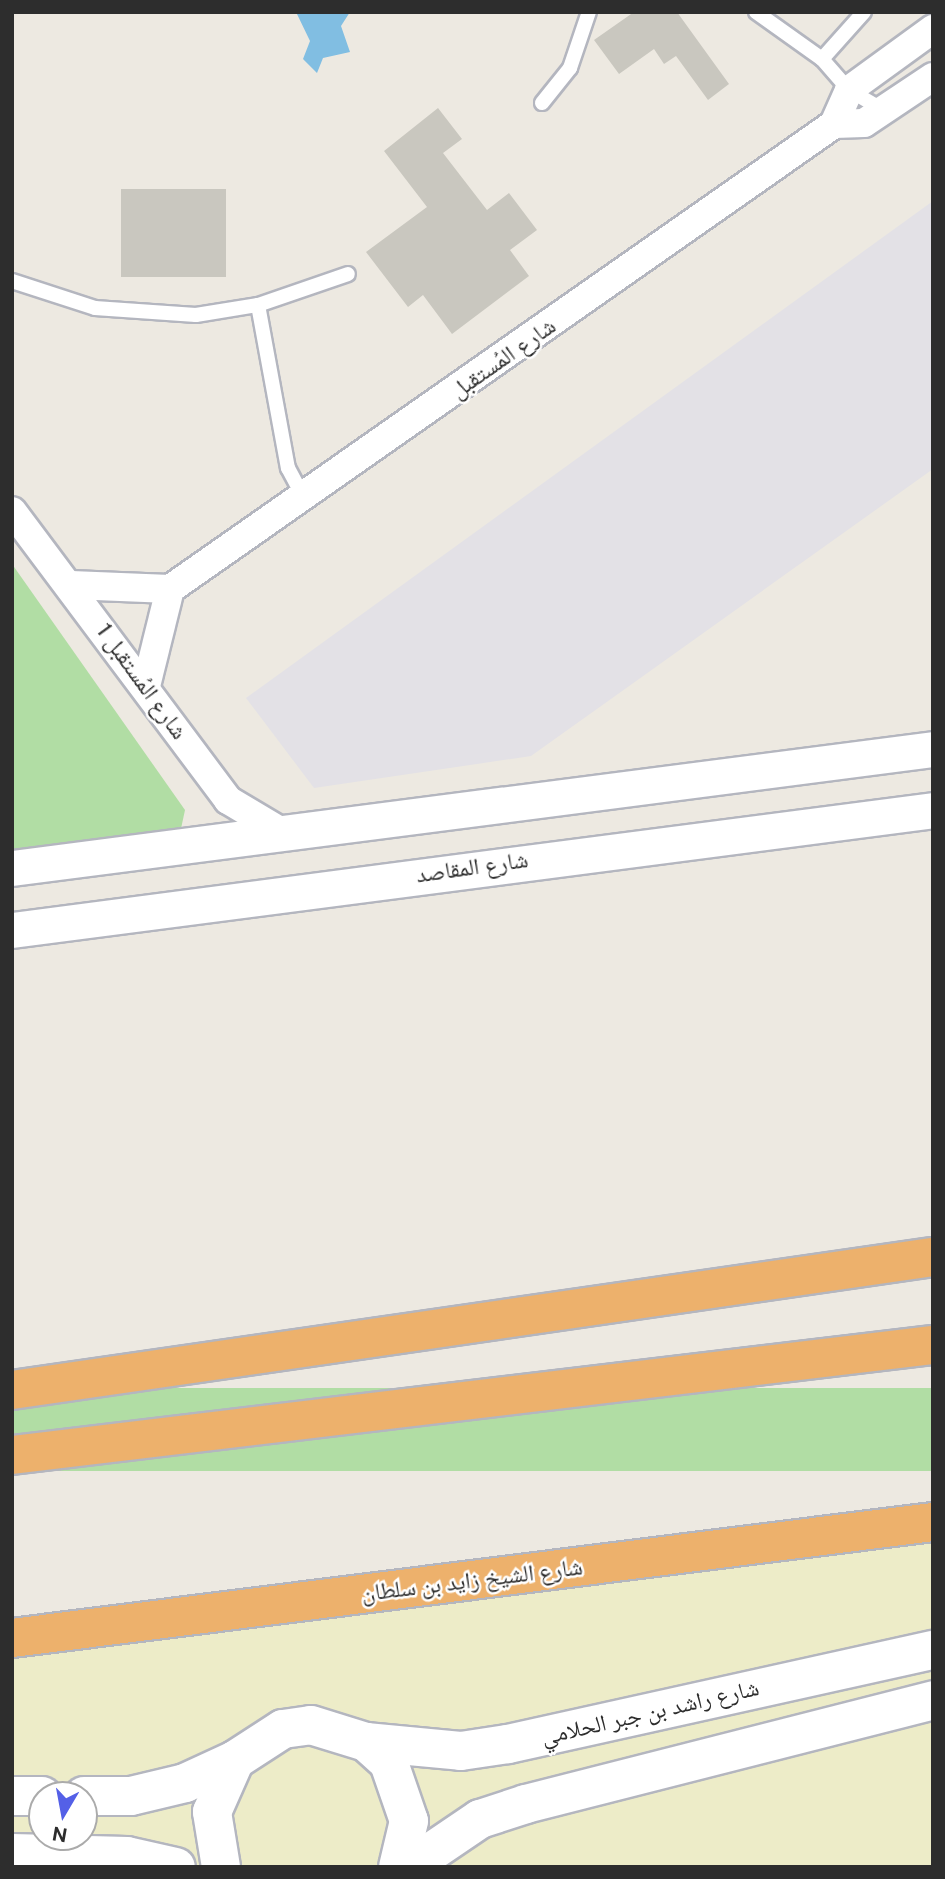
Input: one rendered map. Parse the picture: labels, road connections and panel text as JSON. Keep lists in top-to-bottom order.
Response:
{
  "streets": {
    "highway": ["شارع الشيخ زايد بن سلطان"],
    "main road": ["شارع راشد بن جبر الحلامي"],
    "street": ["شارع المُستقبل", "شارع المُستقبل 1", "شارع المقاصد"]
  },
  "north": "bottom"
}
